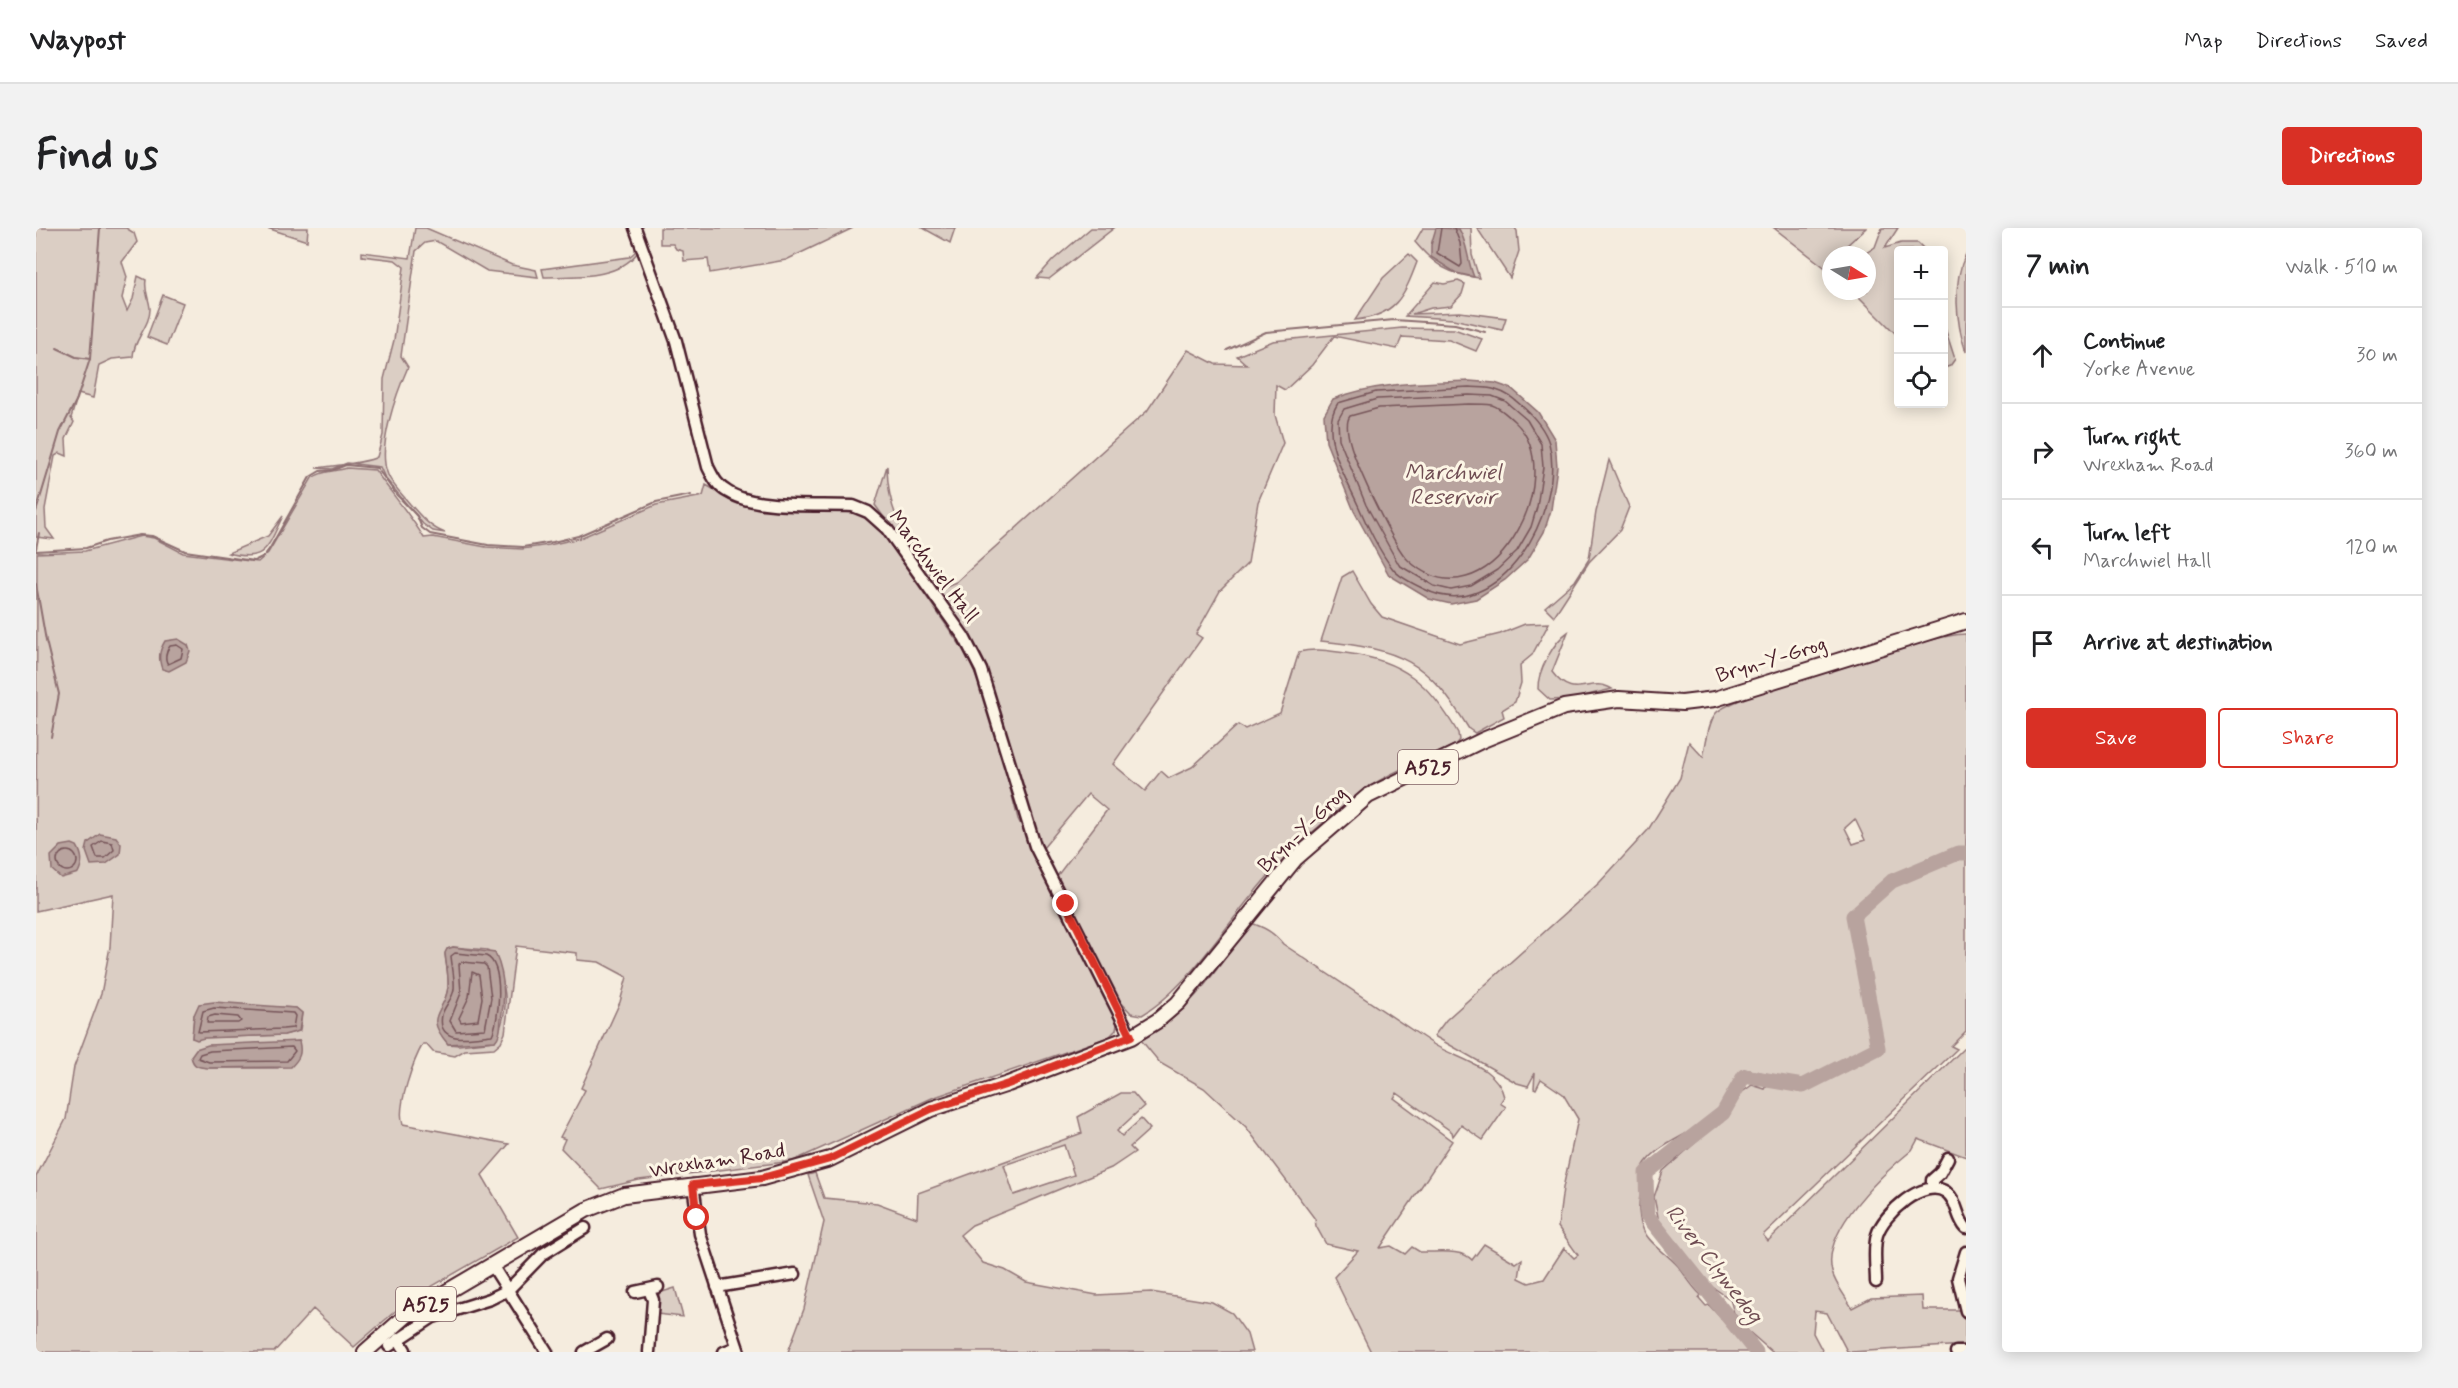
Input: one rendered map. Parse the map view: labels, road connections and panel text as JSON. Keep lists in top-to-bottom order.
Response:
{
  "streets": {
    "main road": ["Bryn-Y-Grog", "A525", "Wrexham Road"],
    "street": ["Marchwiel Hall"]
  },
  "crossings": [
    ["Marchwiel Hall", "Bryn-Y-Grog"],
    ["Marchwiel Hall", "Wrexham Road"],
    ["Bryn-Y-Grog", "Wrexham Road"]
  ],
  "water": ["Marchwiel Reservoir", "River Clywedog"],
  "north": "right",
  "page": {
    "header": "Waypost",
    "nav": ["Map", "Directions", "Saved"],
    "buttons": [
      "Directions",
      ["Save", "Share"]
    ],
    "title": "Find us",
    "heading": ["7 min", "Walk · 510 m"],
    "map_buttons": ["+", "−"],
    "list": [
      ["Continue", "Yorke Avenue", "30 m"],
      ["Turn right", "Wrexham Road", "360 m"],
      ["Turn left", "Marchwiel Hall", "120 m"],
      "Arrive at destination"
    ]
  }
}
